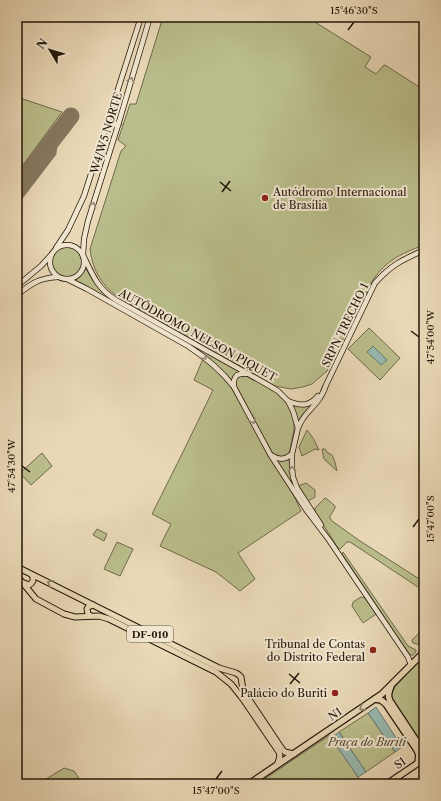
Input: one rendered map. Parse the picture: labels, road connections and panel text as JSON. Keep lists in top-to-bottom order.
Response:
{
  "streets": {
    "highway": ["N1", "S1"],
    "main road": [
      "W4/W5 NORTE",
      "SRPN TRECHO 1",
      "AUTÓDROMO NELSON PIQUET",
      "DF-010"
    ]
  },
  "crossings": [
    ["W4/W5 NORTE", "AUTÓDROMO NELSON PIQUET"],
    ["SRPN TRECHO 1", "AUTÓDROMO NELSON PIQUET"],
    ["AUTÓDROMO NELSON PIQUET", "N1"],
    ["DF-010", "N1"]
  ],
  "one_way": ["N1"],
  "parks": ["Praça do Buriti"],
  "places": ["Autódromo Internacional de Brasília", "Tribunal de Contas do Distrito Federal", "Palácio do Buriti"],
  "north": "top left",
  "coordinates": [
    "15°46'30\"S",
    "47°54'00\"W",
    "47°54'30\"W",
    "15°47'00\"S"
  ]
}
